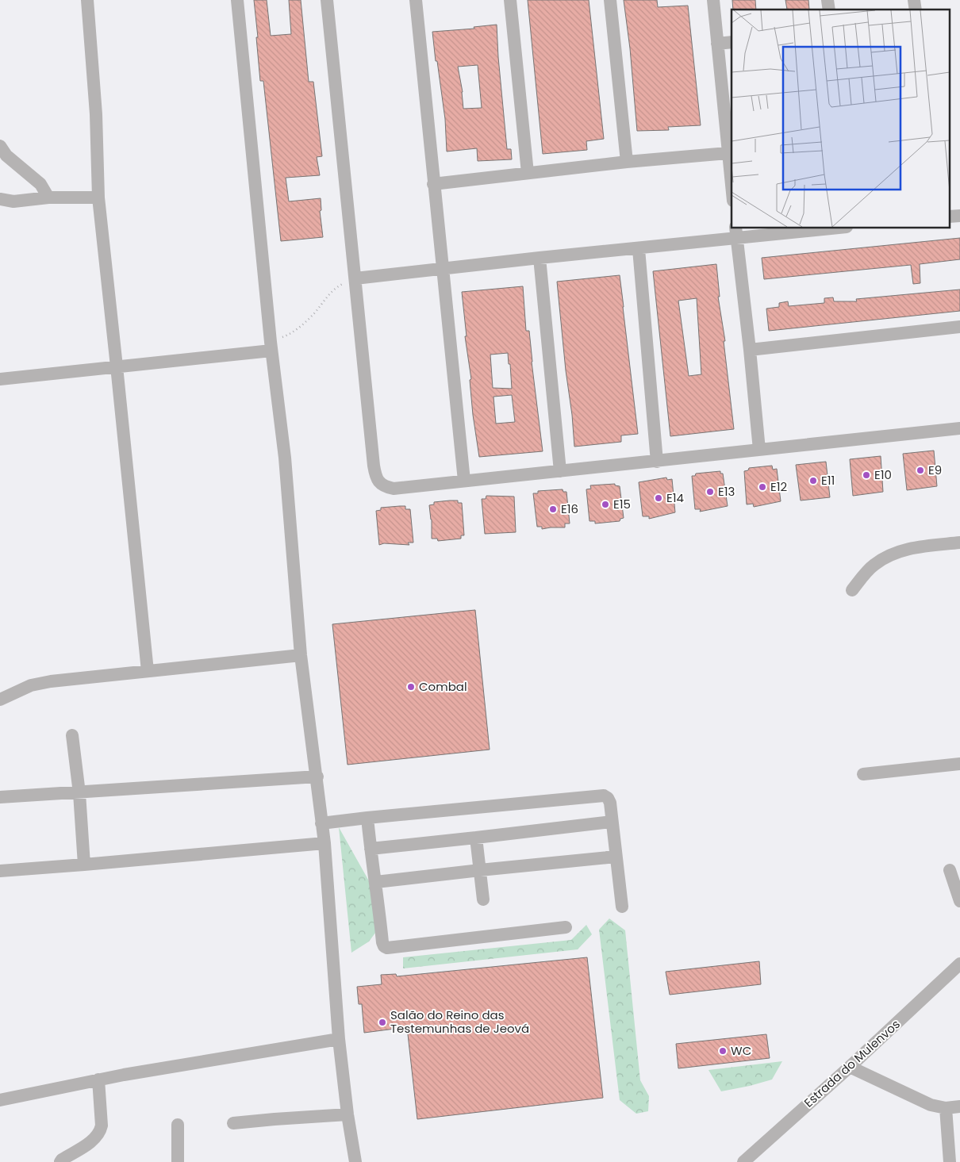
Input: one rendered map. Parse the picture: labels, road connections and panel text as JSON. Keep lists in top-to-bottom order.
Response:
{
  "streets": {
    "street": ["Estrada do Mulenvos"]
  },
  "places": [
    "E9",
    "E10",
    "E11",
    "E12",
    "E13",
    "E14",
    "E15",
    "E16",
    "Combal",
    "Salão do Reino das Testemunhas de Jeová",
    "WC"
  ]
}
